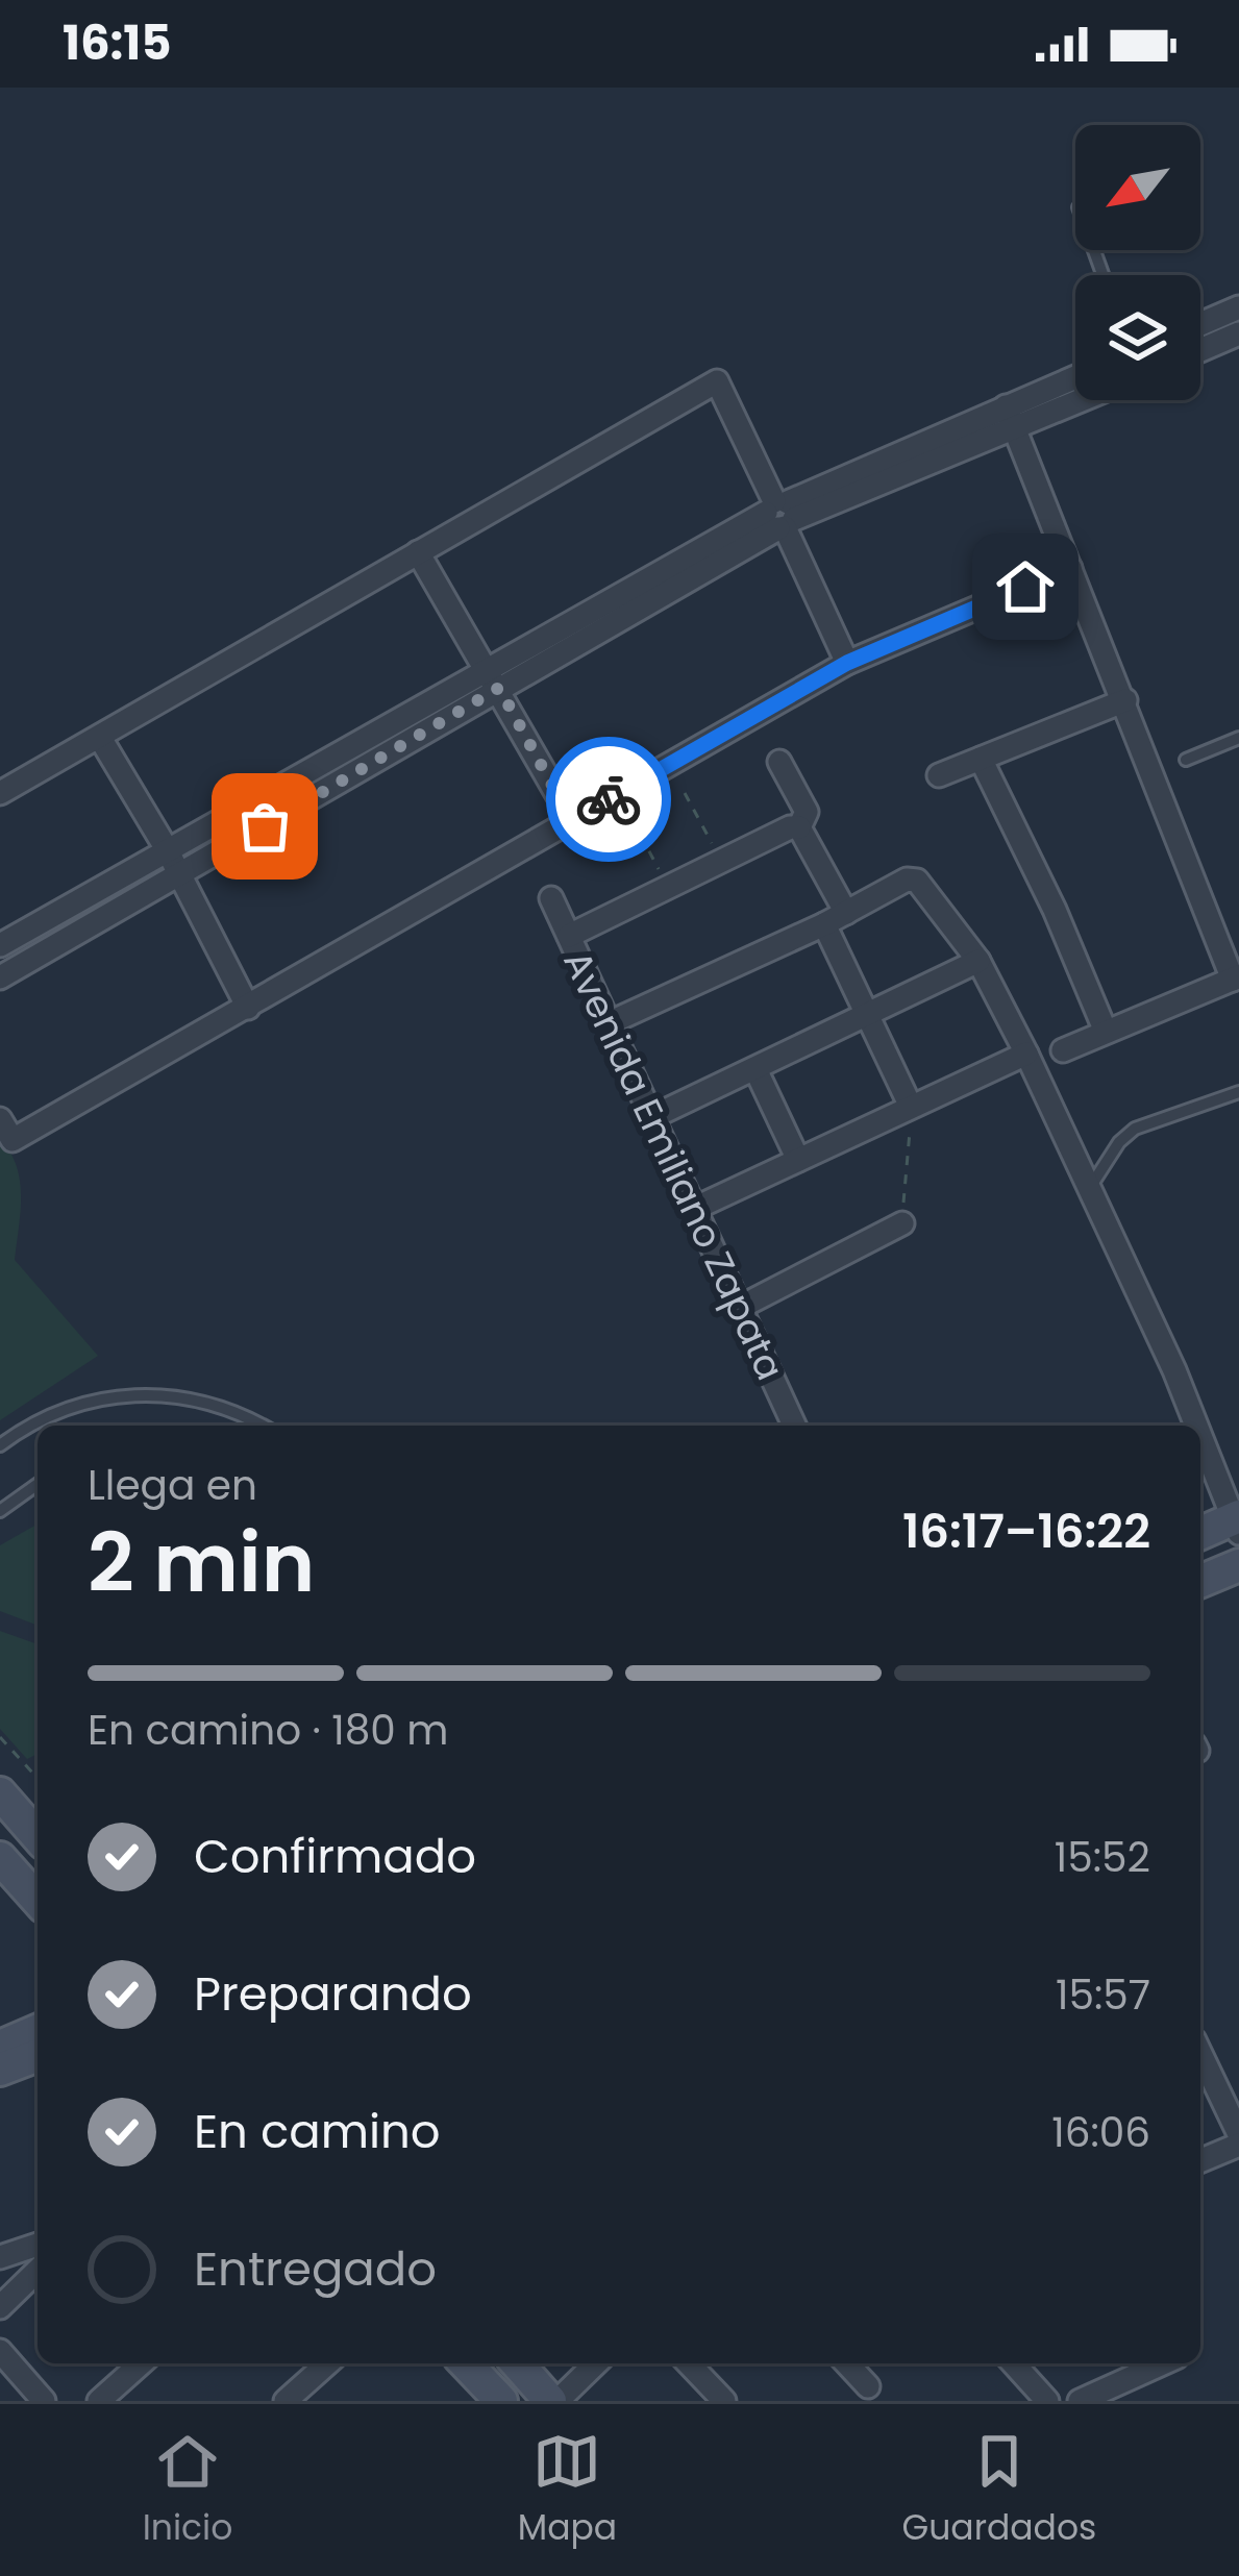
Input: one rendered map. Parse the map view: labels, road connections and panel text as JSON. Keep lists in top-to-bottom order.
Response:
{
  "streets": {
    "street": ["Avenida Emiliano Zapata"]
  },
  "north": "bottom left",
  "page": {
    "status": "16:15",
    "heading": ["2 min", "Llega en", "16:17–16:22"],
    "bar": "En camino · 180 m",
    "list": [
      ["Confirmado", "15:52"],
      ["Preparando", "15:57"],
      ["En camino", "16:06"],
      "Entregado"
    ],
    "tabs": ["Inicio", "Mapa", "Guardados"]
  }
}
